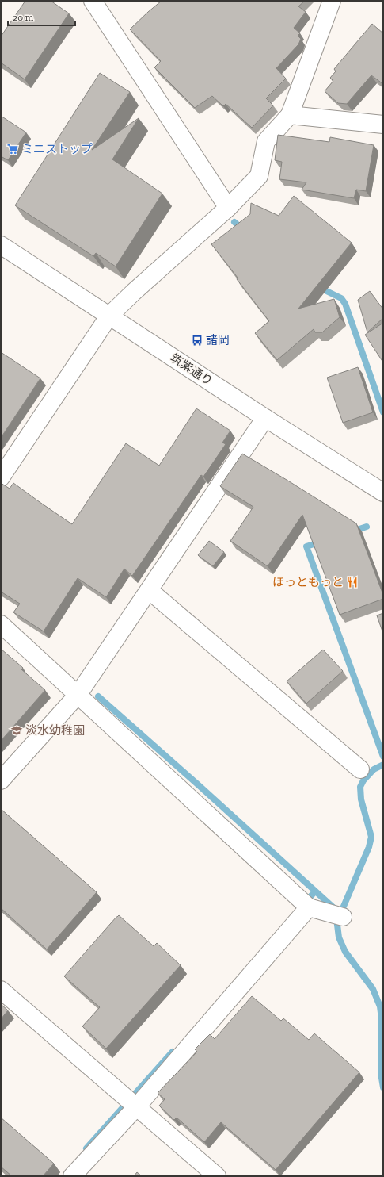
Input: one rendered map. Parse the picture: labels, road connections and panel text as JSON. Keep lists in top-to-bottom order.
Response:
{
  "streets": {
    "street": ["筑紫通り"]
  },
  "places": {
    "supermarket": ["ミニストップ"],
    "bus stop": ["諸岡"],
    "restaurant": ["ほっともっと"],
    "school or university": ["淡水幼稚園"]
  },
  "scale_bar": "20 m"
}
